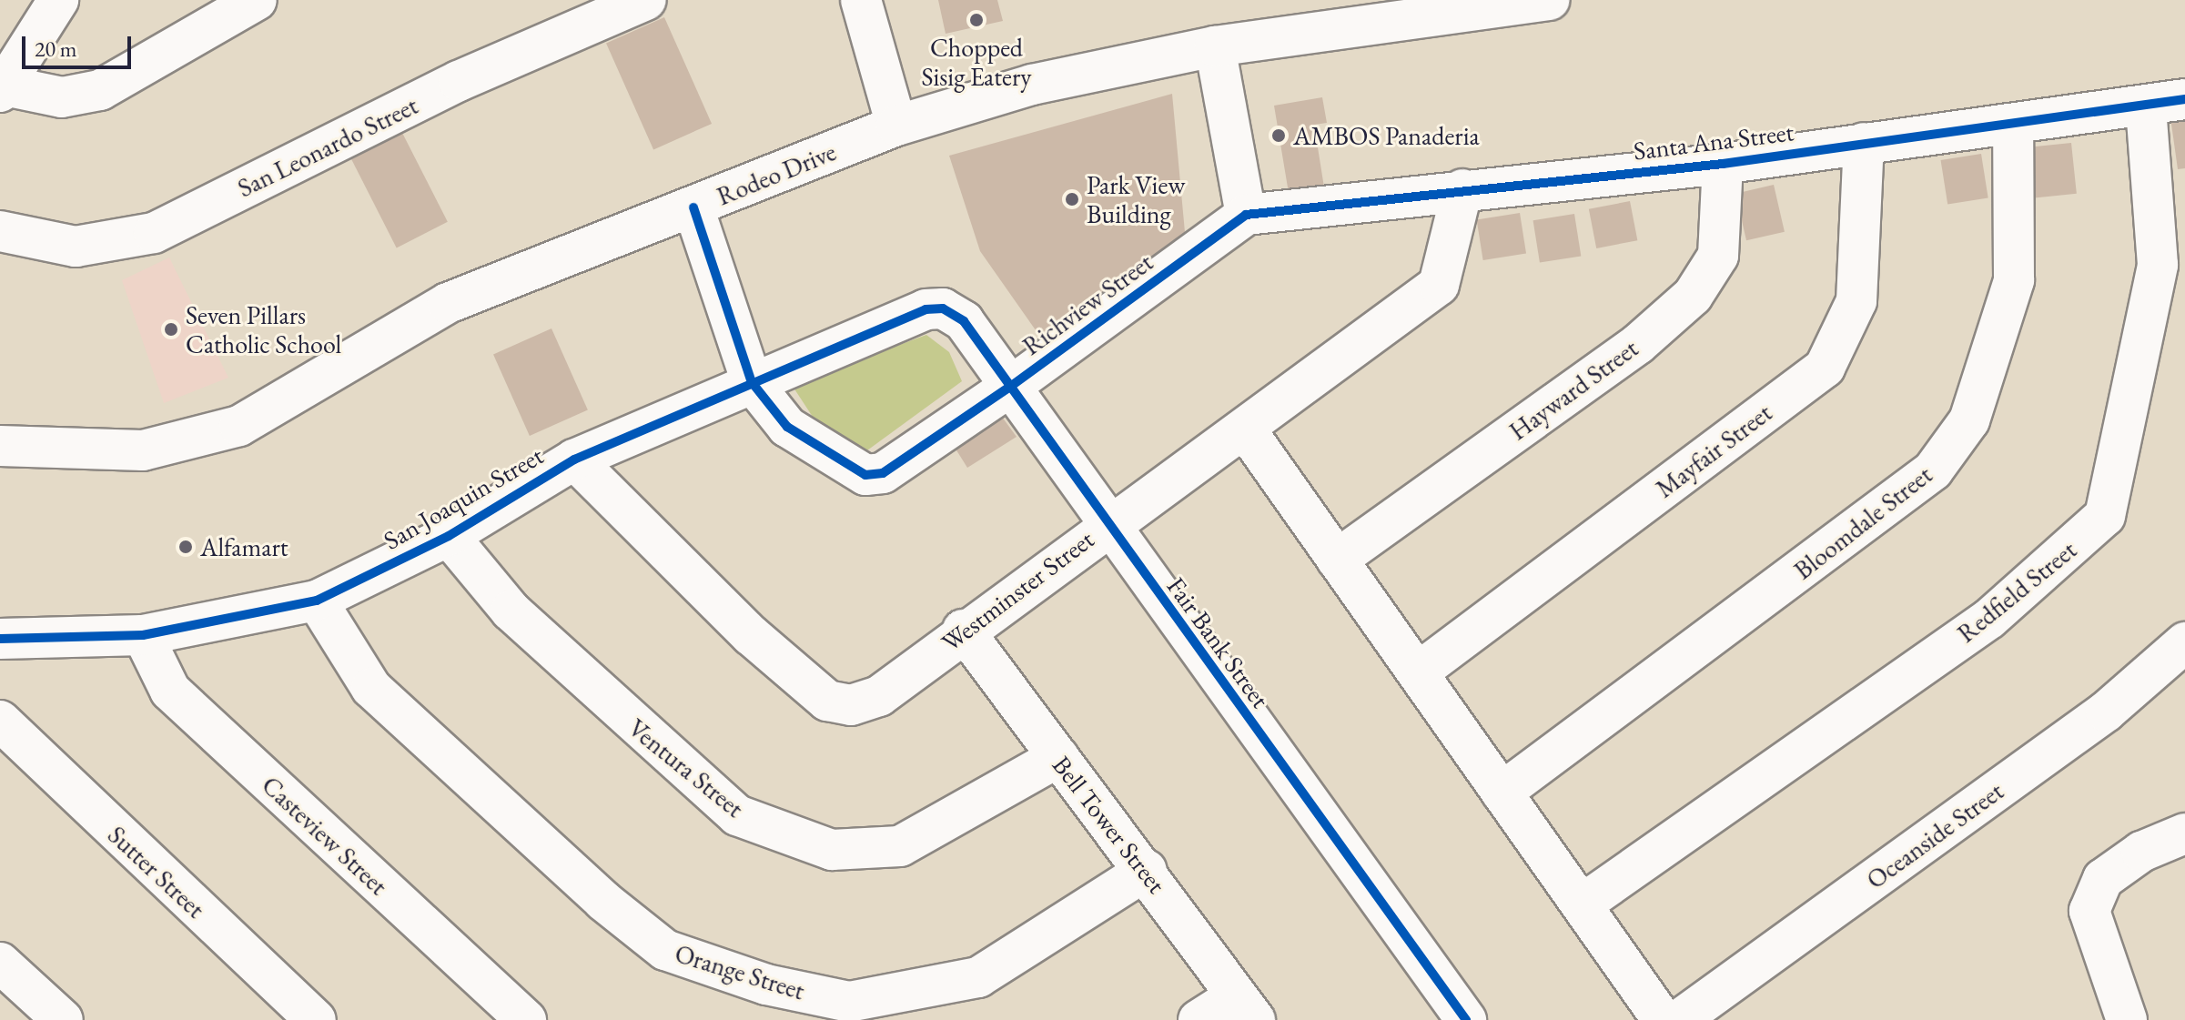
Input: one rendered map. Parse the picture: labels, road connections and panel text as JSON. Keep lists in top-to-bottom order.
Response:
{
  "streets": {
    "street": [
      "Santa Ana Street",
      "San Leonardo Street",
      "Rodeo Drive",
      "Richview Street",
      "Hayward Street",
      "Mayfair Street",
      "San Joaquin Street",
      "Bloomdale Street",
      "Westminster Street",
      "Redfield Street",
      "Fair Bank Street",
      "Ventura Street",
      "Bell Tower Street",
      "Casteview Street",
      "Oceanside Street",
      "Sutter Street",
      "Orange Street"
    ]
  },
  "crossings": [
    ["Santa Ana Street", "Richview Street"],
    ["Santa Ana Street", "Hayward Street"],
    ["Santa Ana Street", "Mayfair Street"],
    ["Santa Ana Street", "Bloomdale Street"],
    ["Santa Ana Street", "Westminster Street"],
    ["Santa Ana Street", "Redfield Street"],
    ["Rodeo Drive", "Richview Street"],
    ["Richview Street", "San Joaquin Street"],
    ["Richview Street", "Fair Bank Street"],
    ["San Joaquin Street", "Westminster Street"],
    ["San Joaquin Street", "Fair Bank Street"],
    ["San Joaquin Street", "Ventura Street"],
    ["San Joaquin Street", "Casteview Street"],
    ["San Joaquin Street", "Orange Street"],
    ["Westminster Street", "Fair Bank Street"],
    ["Westminster Street", "Bell Tower Street"],
    ["Ventura Street", "Bell Tower Street"],
    ["Bell Tower Street", "Orange Street"]
  ],
  "places": [
    "Chopped Sisig Eatery",
    "AMBOS Panaderia",
    "Park View Building",
    "Seven Pillars Catholic School",
    "Alfamart"
  ],
  "scale_bar": "20 m"
}
